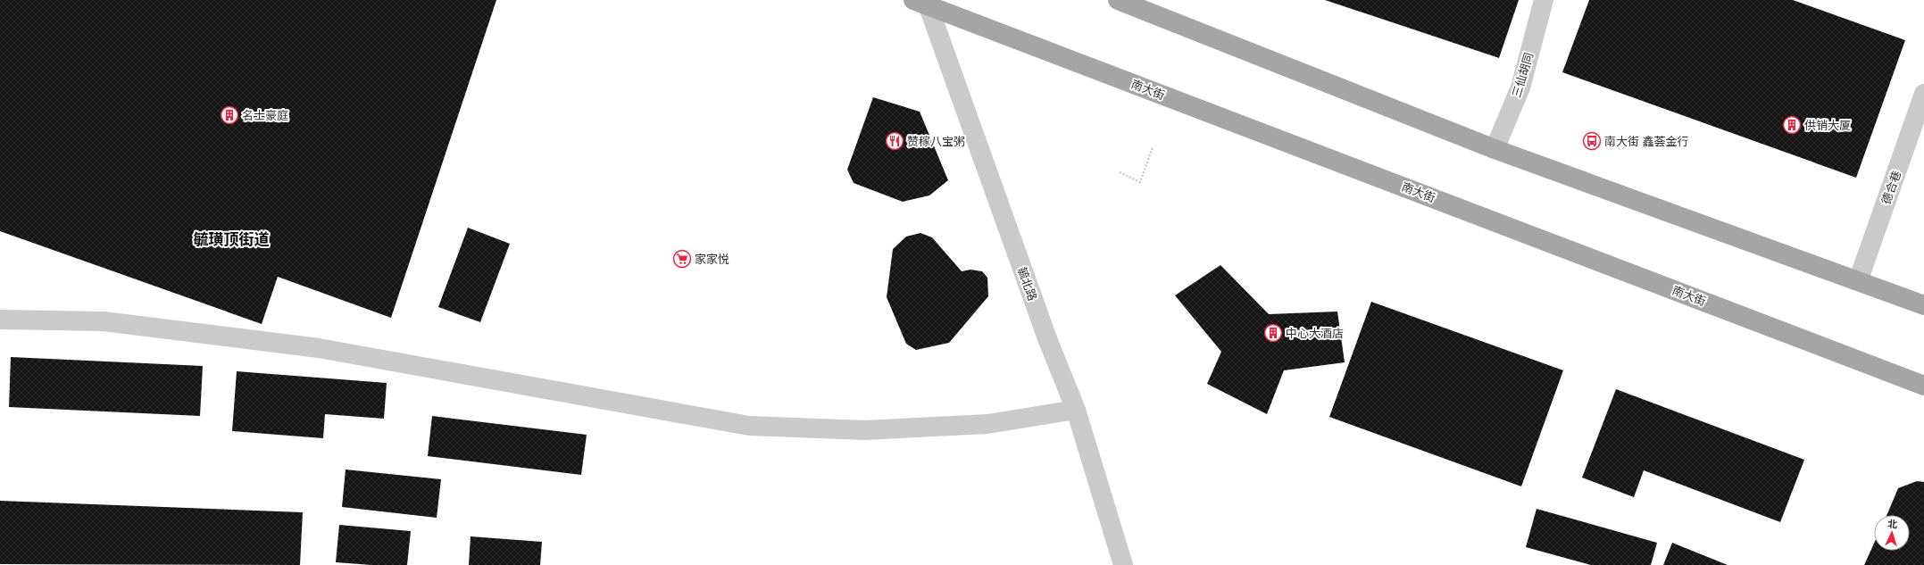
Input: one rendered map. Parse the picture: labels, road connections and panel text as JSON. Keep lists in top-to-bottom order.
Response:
{
  "streets": {
    "main road": ["南大街"],
    "street": ["三仙胡同", "德合巷", "毓北路"]
  },
  "crossings": [
    ["南大街", "毓北路"]
  ],
  "districts": ["毓璜顶街道"],
  "places": {
    "building": ["名士豪庭", "供销大厦", "中心大酒店"],
    "restaurant": ["赞稼八宝粥"],
    "bus stop": ["南大街 鑫荟金行"],
    "supermarket": ["家家悦"]
  },
  "north": "top"
}
